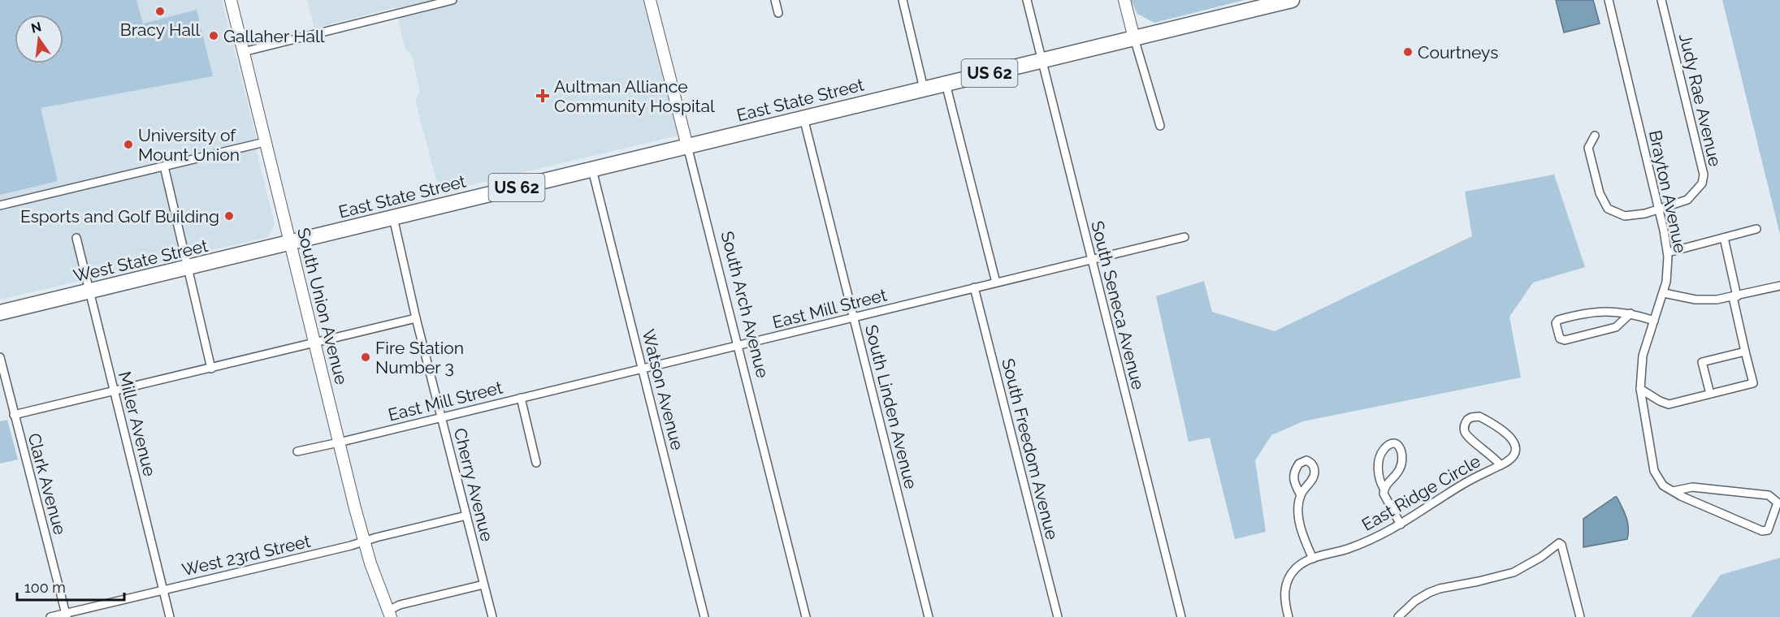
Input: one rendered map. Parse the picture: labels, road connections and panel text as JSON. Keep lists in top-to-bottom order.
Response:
{
  "streets": {
    "highway": ["US 62", "East State Street", "West State Street"],
    "main road": ["South Arch Avenue", "South Union Avenue"],
    "street": [
      "Judy Rae Avenue",
      "Brayton Avenue",
      "South Seneca Avenue",
      "East Mill Street",
      "Watson Avenue",
      "South Linden Avenue",
      "Miller Avenue",
      "South Freedom Avenue",
      "Clark Avenue",
      "Cherry Avenue",
      "East Ridge Circle",
      "West 23rd Street"
    ]
  },
  "crossings": [
    ["East State Street", "West State Street"],
    ["East State Street", "South Arch Avenue"],
    ["East State Street", "South Seneca Avenue"],
    ["East State Street", "South Union Avenue"],
    ["East State Street", "Watson Avenue"],
    ["East State Street", "South Linden Avenue"],
    ["East State Street", "Cherry Avenue"],
    ["Judy Rae Avenue", "Brayton Avenue"],
    ["West State Street", "South Union Avenue"],
    ["West State Street", "Miller Avenue"],
    ["South Arch Avenue", "East Mill Street"],
    ["South Seneca Avenue", "East Mill Street"],
    ["South Union Avenue", "East Mill Street"],
    ["South Union Avenue", "West 23rd Street"],
    ["East Mill Street", "Watson Avenue"],
    ["East Mill Street", "South Linden Avenue"],
    ["East Mill Street", "South Freedom Avenue"],
    ["East Mill Street", "Cherry Avenue"],
    ["Miller Avenue", "West 23rd Street"],
    ["Clark Avenue", "West 23rd Street"],
    ["Cherry Avenue", "West 23rd Street"]
  ],
  "places": {
    "other": [
      "Bracy Hall",
      "Gallaher Hall",
      "Courtneys",
      "University of Mount Union",
      "Esports and Golf Building",
      "Fire Station Number 3"
    ],
    "health": ["Aultman Alliance Community Hospital"]
  },
  "scale_bar": "100 m",
  "north": "top"
}
